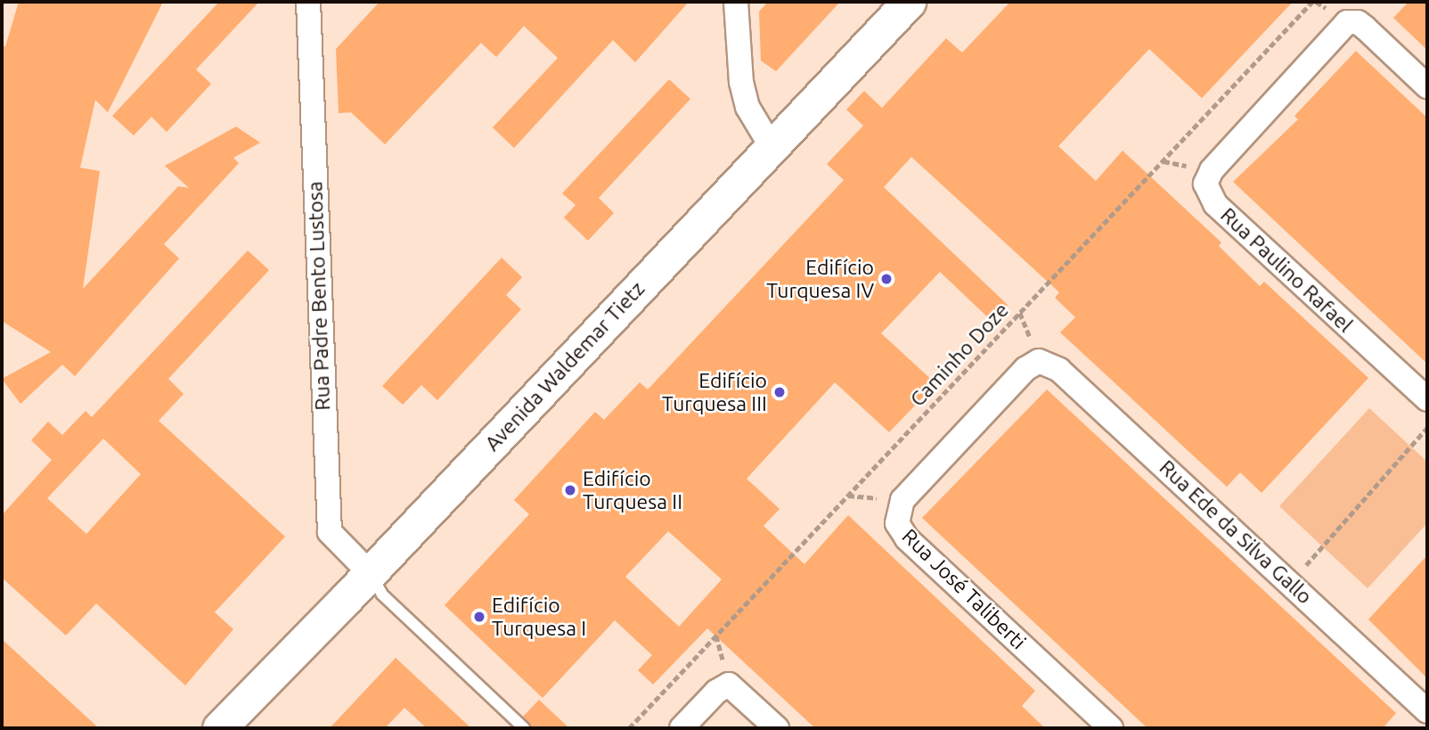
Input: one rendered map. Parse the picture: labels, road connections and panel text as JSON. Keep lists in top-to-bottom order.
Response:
{
  "streets": {
    "street": [
      "Rua Paulino Rafael",
      "Rua Padre Bento Lustosa",
      "Avenida Waldemar Tietz",
      "Rua Ede da Silva Gallo",
      "Rua José Taliberti"
    ],
    "path": ["Caminho Doze"]
  },
  "crossings": [
    ["Rua Padre Bento Lustosa", "Avenida Waldemar Tietz"],
    ["Rua Ede da Silva Gallo", "Rua José Taliberti"]
  ],
  "places": [
    "Edifício Turquesa IV",
    "Edifício Turquesa III",
    "Edifício Turquesa II",
    "Edifício Turquesa I"
  ]
}
